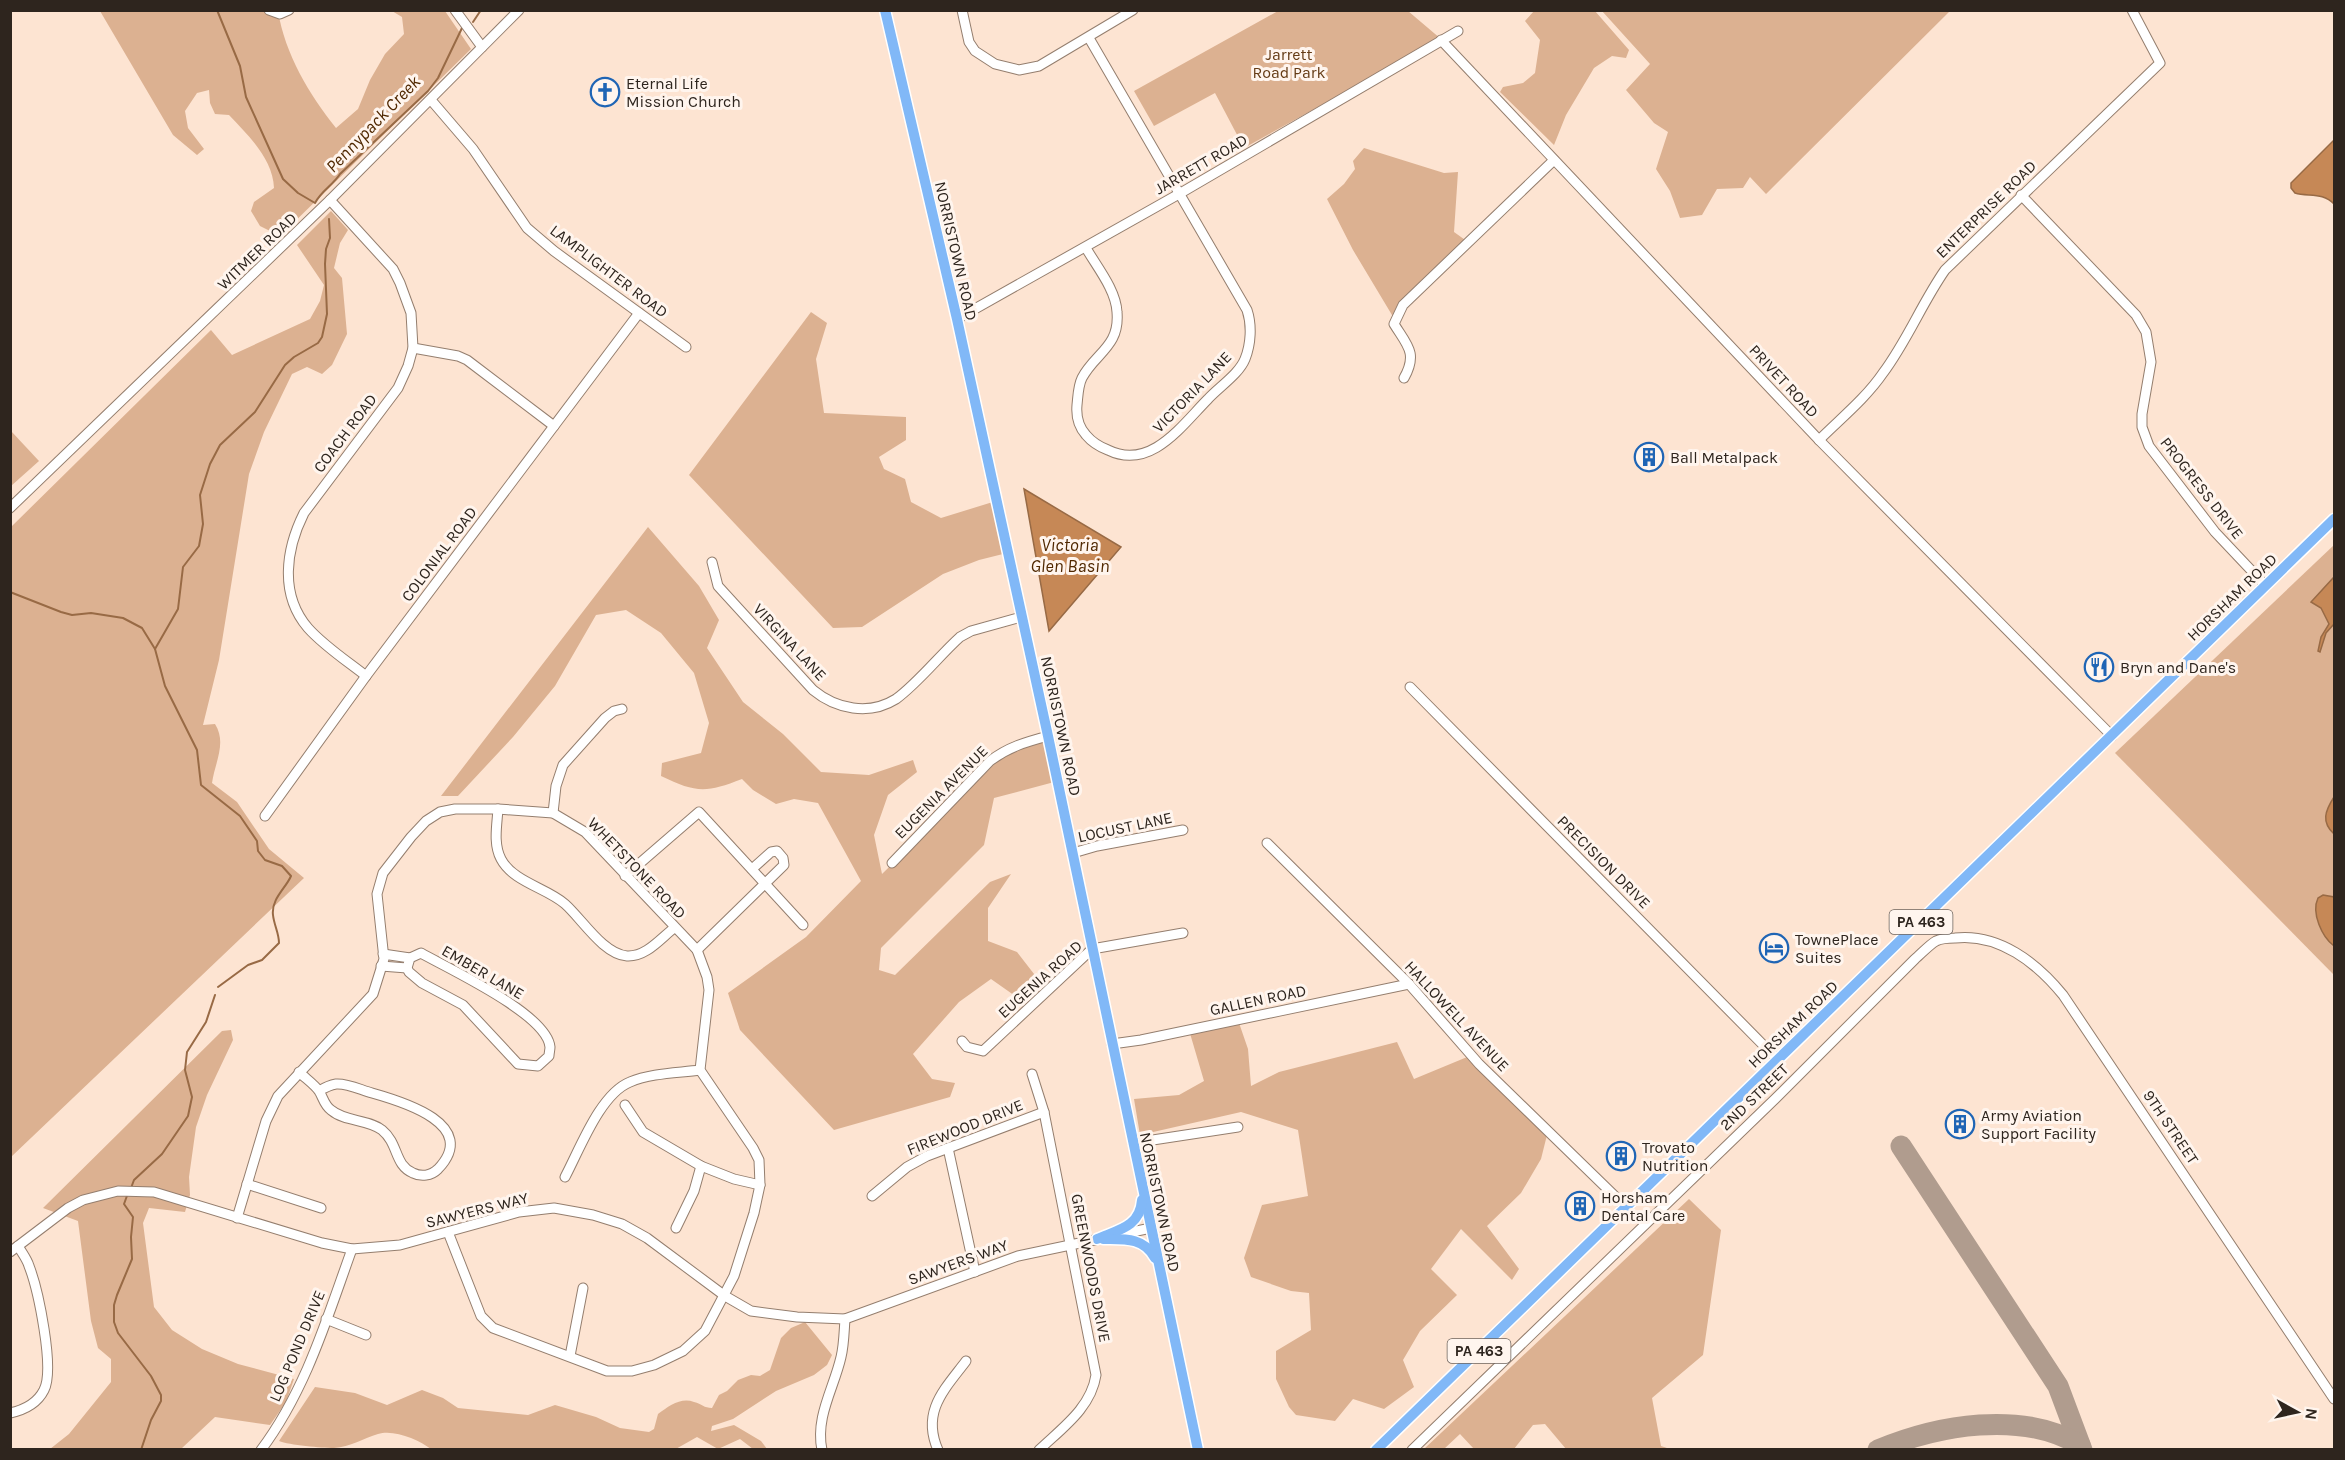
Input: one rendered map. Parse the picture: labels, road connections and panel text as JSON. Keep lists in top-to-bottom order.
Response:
{
  "streets": {
    "main road": ["NORRISTOWN ROAD", "HORSHAM ROAD", "PA 463"],
    "street": [
      "JARRETT ROAD",
      "ENTERPRISE ROAD",
      "WITMER ROAD",
      "LAMPLIGHTER ROAD",
      "PRIVET ROAD",
      "VICTORIA LANE",
      "COACH ROAD",
      "PROGRESS DRIVE",
      "COLONIAL ROAD",
      "VIRGINA LANE",
      "EUGENIA AVENUE",
      "LOCUST LANE",
      "PRECISION DRIVE",
      "WHETSTONE ROAD",
      "EMBER LANE",
      "EUGENIA ROAD",
      "GALLEN ROAD",
      "HALLOWELL AVENUE",
      "2ND STREET",
      "FIREWOOD DRIVE",
      "9TH STREET",
      "SAWYERS WAY",
      "GREENWOODS DRIVE",
      "LOG POND DRIVE"
    ]
  },
  "crossings": [
    ["JARRETT ROAD", "NORRISTOWN ROAD"],
    ["JARRETT ROAD", "PRIVET ROAD"],
    ["JARRETT ROAD", "VICTORIA LANE"],
    ["ENTERPRISE ROAD", "PRIVET ROAD"],
    ["ENTERPRISE ROAD", "PROGRESS DRIVE"],
    ["WITMER ROAD", "LAMPLIGHTER ROAD"],
    ["WITMER ROAD", "COACH ROAD"],
    ["NORRISTOWN ROAD", "VIRGINA LANE"],
    ["NORRISTOWN ROAD", "EUGENIA AVENUE"],
    ["NORRISTOWN ROAD", "LOCUST LANE"],
    ["NORRISTOWN ROAD", "EUGENIA ROAD"],
    ["NORRISTOWN ROAD", "GALLEN ROAD"],
    ["NORRISTOWN ROAD", "SAWYERS WAY"],
    ["LAMPLIGHTER ROAD", "COLONIAL ROAD"],
    ["PRIVET ROAD", "HORSHAM ROAD"],
    ["COACH ROAD", "COLONIAL ROAD"],
    ["PROGRESS DRIVE", "HORSHAM ROAD"],
    ["HORSHAM ROAD", "PRECISION DRIVE"],
    ["HORSHAM ROAD", "HALLOWELL AVENUE"],
    ["WHETSTONE ROAD", "EMBER LANE"],
    ["WHETSTONE ROAD", "SAWYERS WAY"],
    ["GALLEN ROAD", "HALLOWELL AVENUE"],
    ["2ND STREET", "9TH STREET"],
    ["FIREWOOD DRIVE", "GREENWOODS DRIVE"],
    ["SAWYERS WAY", "GREENWOODS DRIVE"],
    ["SAWYERS WAY", "LOG POND DRIVE"]
  ],
  "water": ["Pennypack Creek", "Victoria Glen Basin"],
  "parks": ["Jarrett Road Park"],
  "places": {
    "church": ["Eternal Life Mission Church"],
    "building": [
      "Ball Metalpack",
      "Army Aviation Support Facility",
      "Trovato Nutrition",
      "Horsham Dental Care"
    ],
    "restaurant": ["Bryn and Dane's"],
    "hotel": ["TownePlace Suites"]
  },
  "north": "right"
}
